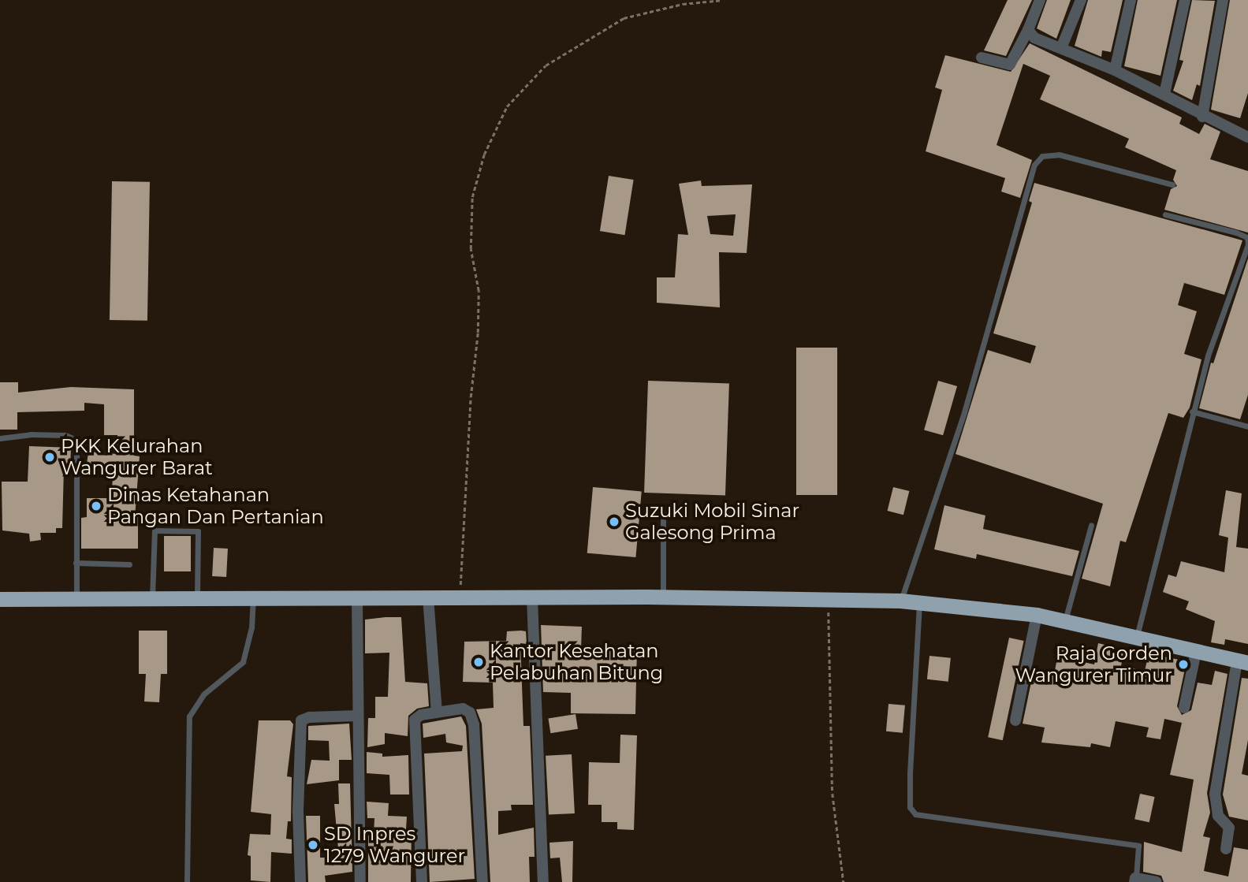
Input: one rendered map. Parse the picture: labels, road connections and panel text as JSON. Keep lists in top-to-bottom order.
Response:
{
  "places": [
    "PKK Kelurahan Wangurer Barat",
    "Dinas Ketahanan Pangan Dan Pertanian",
    "Suzuki Mobil Sinar Galesong Prima",
    "Kantor Kesehatan Pelabuhan Bitung",
    "Raja Gorden Wangurer Timur",
    "SD Inpres 1279 Wangurer"
  ]
}
